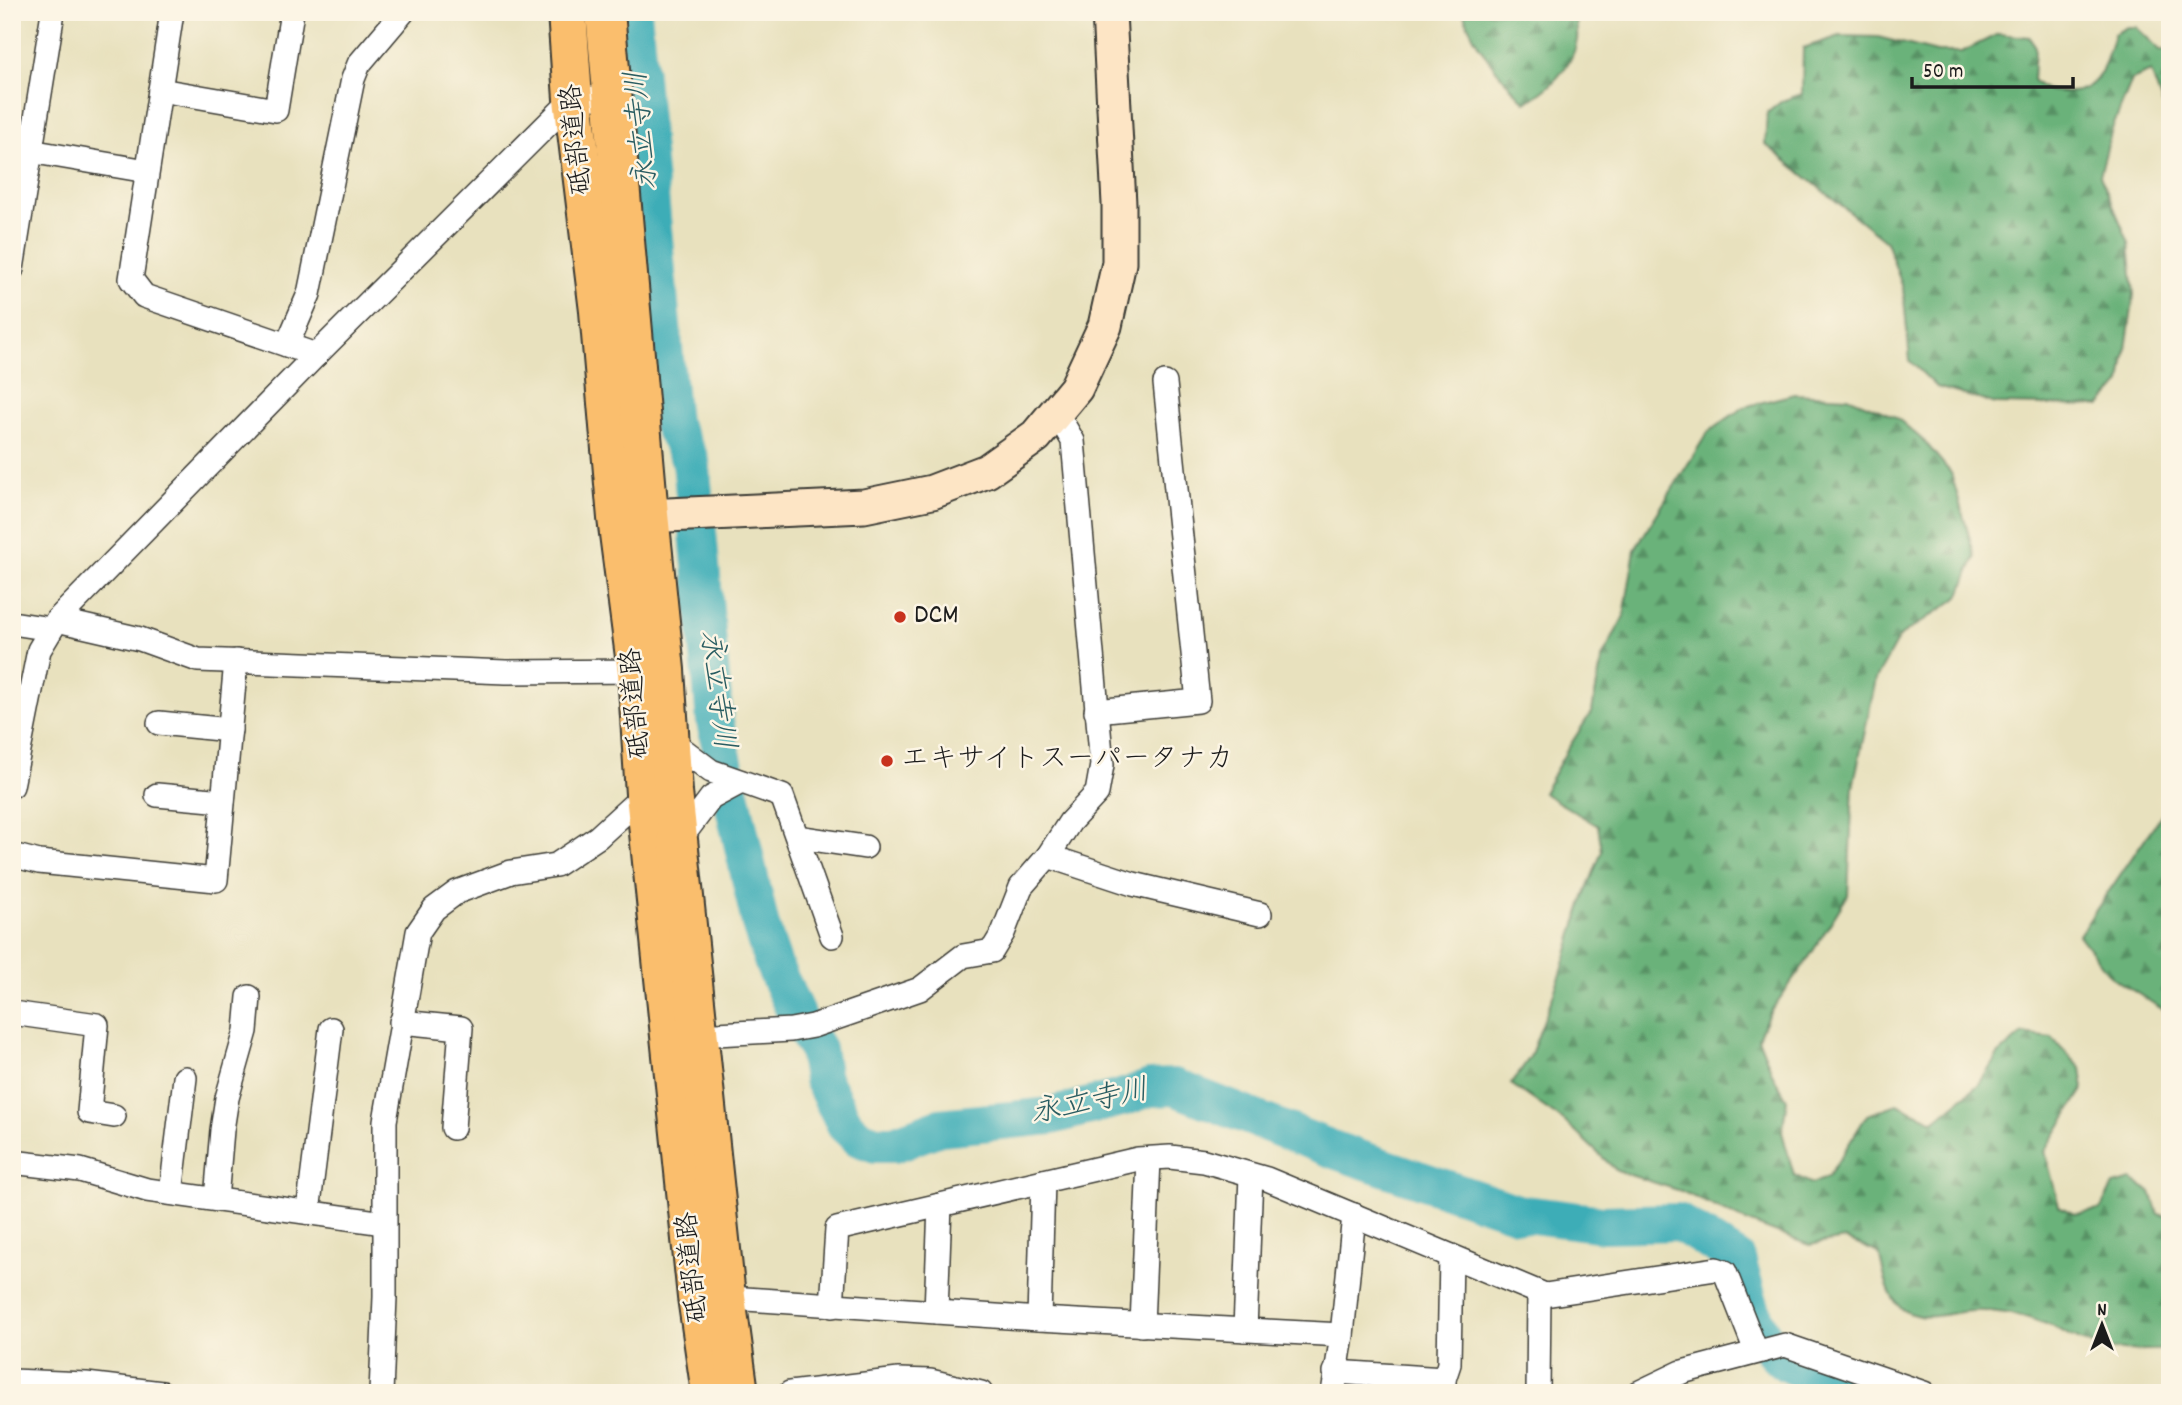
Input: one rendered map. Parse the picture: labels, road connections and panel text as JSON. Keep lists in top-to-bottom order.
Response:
{
  "streets": {
    "highway": ["砥部道路"]
  },
  "water": ["永立寺川"],
  "places": ["DCM", "エキサイトスーパータナカ"],
  "scale_bar": "50 m",
  "north": "top"
}
